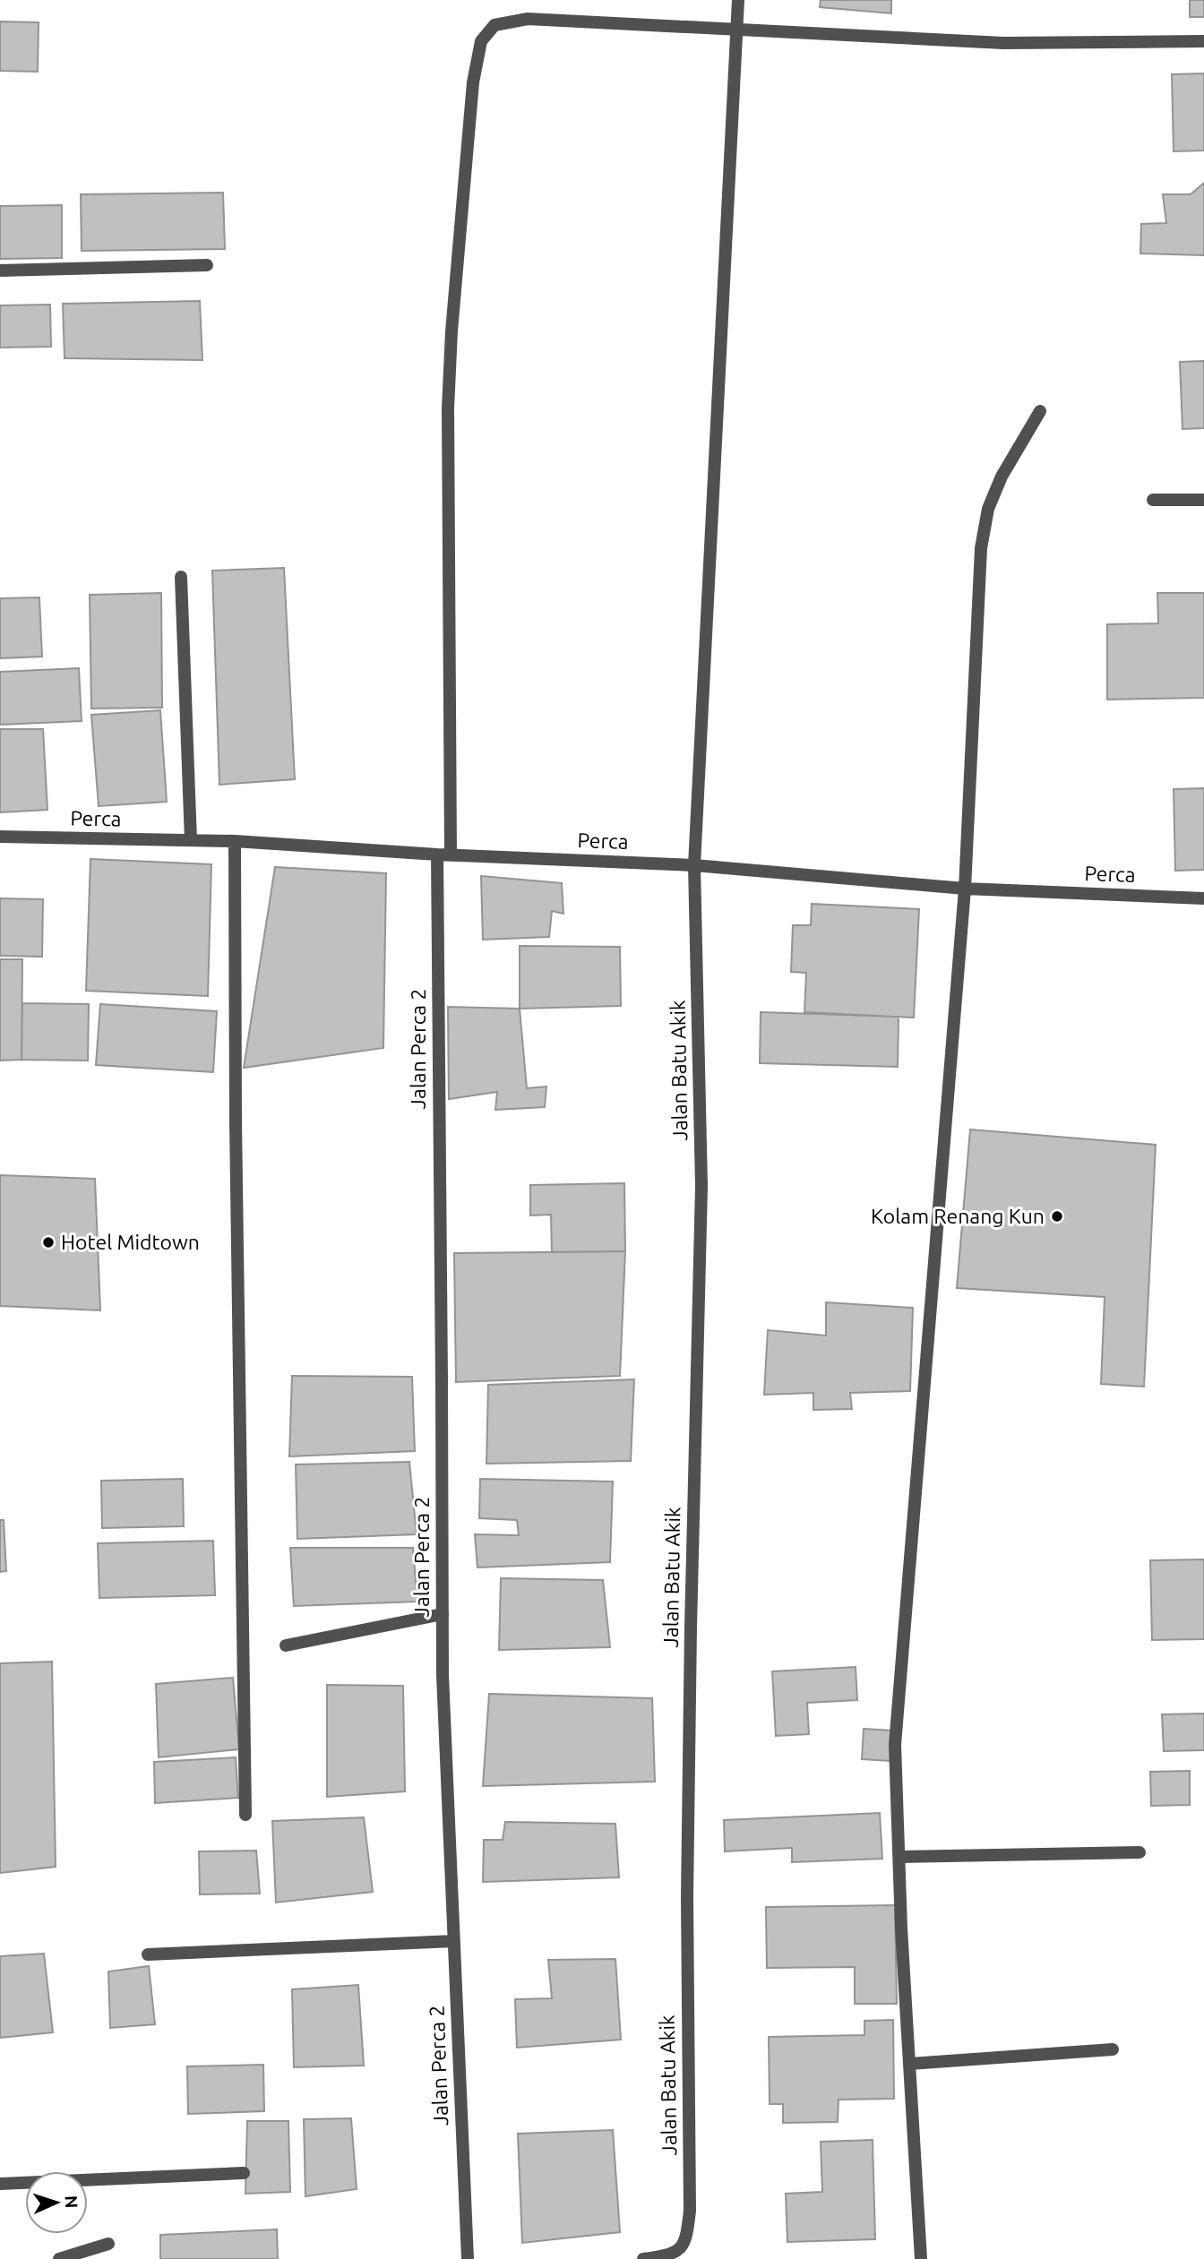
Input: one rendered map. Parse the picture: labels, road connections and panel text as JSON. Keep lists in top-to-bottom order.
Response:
{
  "streets": {
    "street": ["Perca", "Jalan Perca 2", "Jalan Batu Akik"]
  },
  "crossings": [
    ["Perca", "Jalan Perca 2"],
    ["Perca", "Jalan Batu Akik"]
  ],
  "places": ["Kolam Renang Kun", "Hotel Midtown"],
  "north": "right"
}
